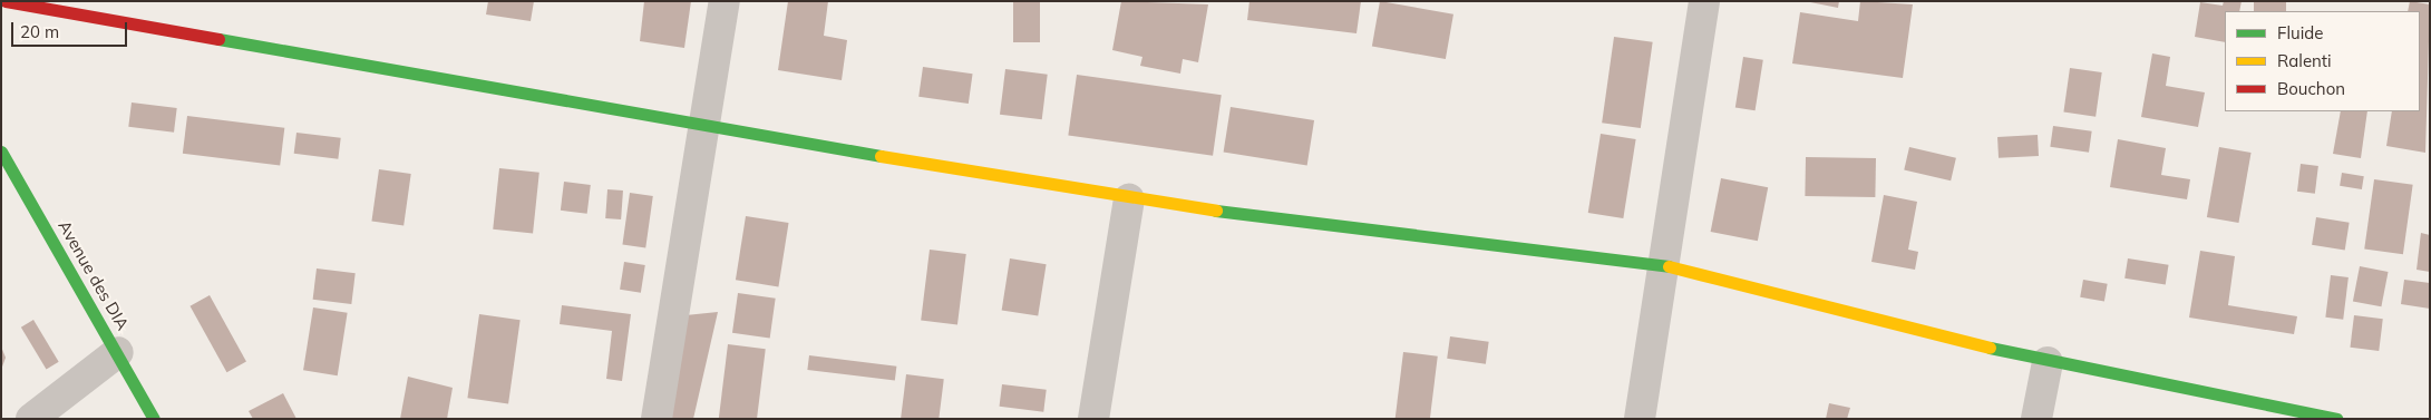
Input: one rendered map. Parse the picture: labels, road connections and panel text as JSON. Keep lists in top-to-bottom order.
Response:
{
  "streets": {
    "street": ["Avenue des DIA"]
  },
  "legend": ["Fluide", "Ralenti", "Bouchon"],
  "scale_bar": "20 m"
}
